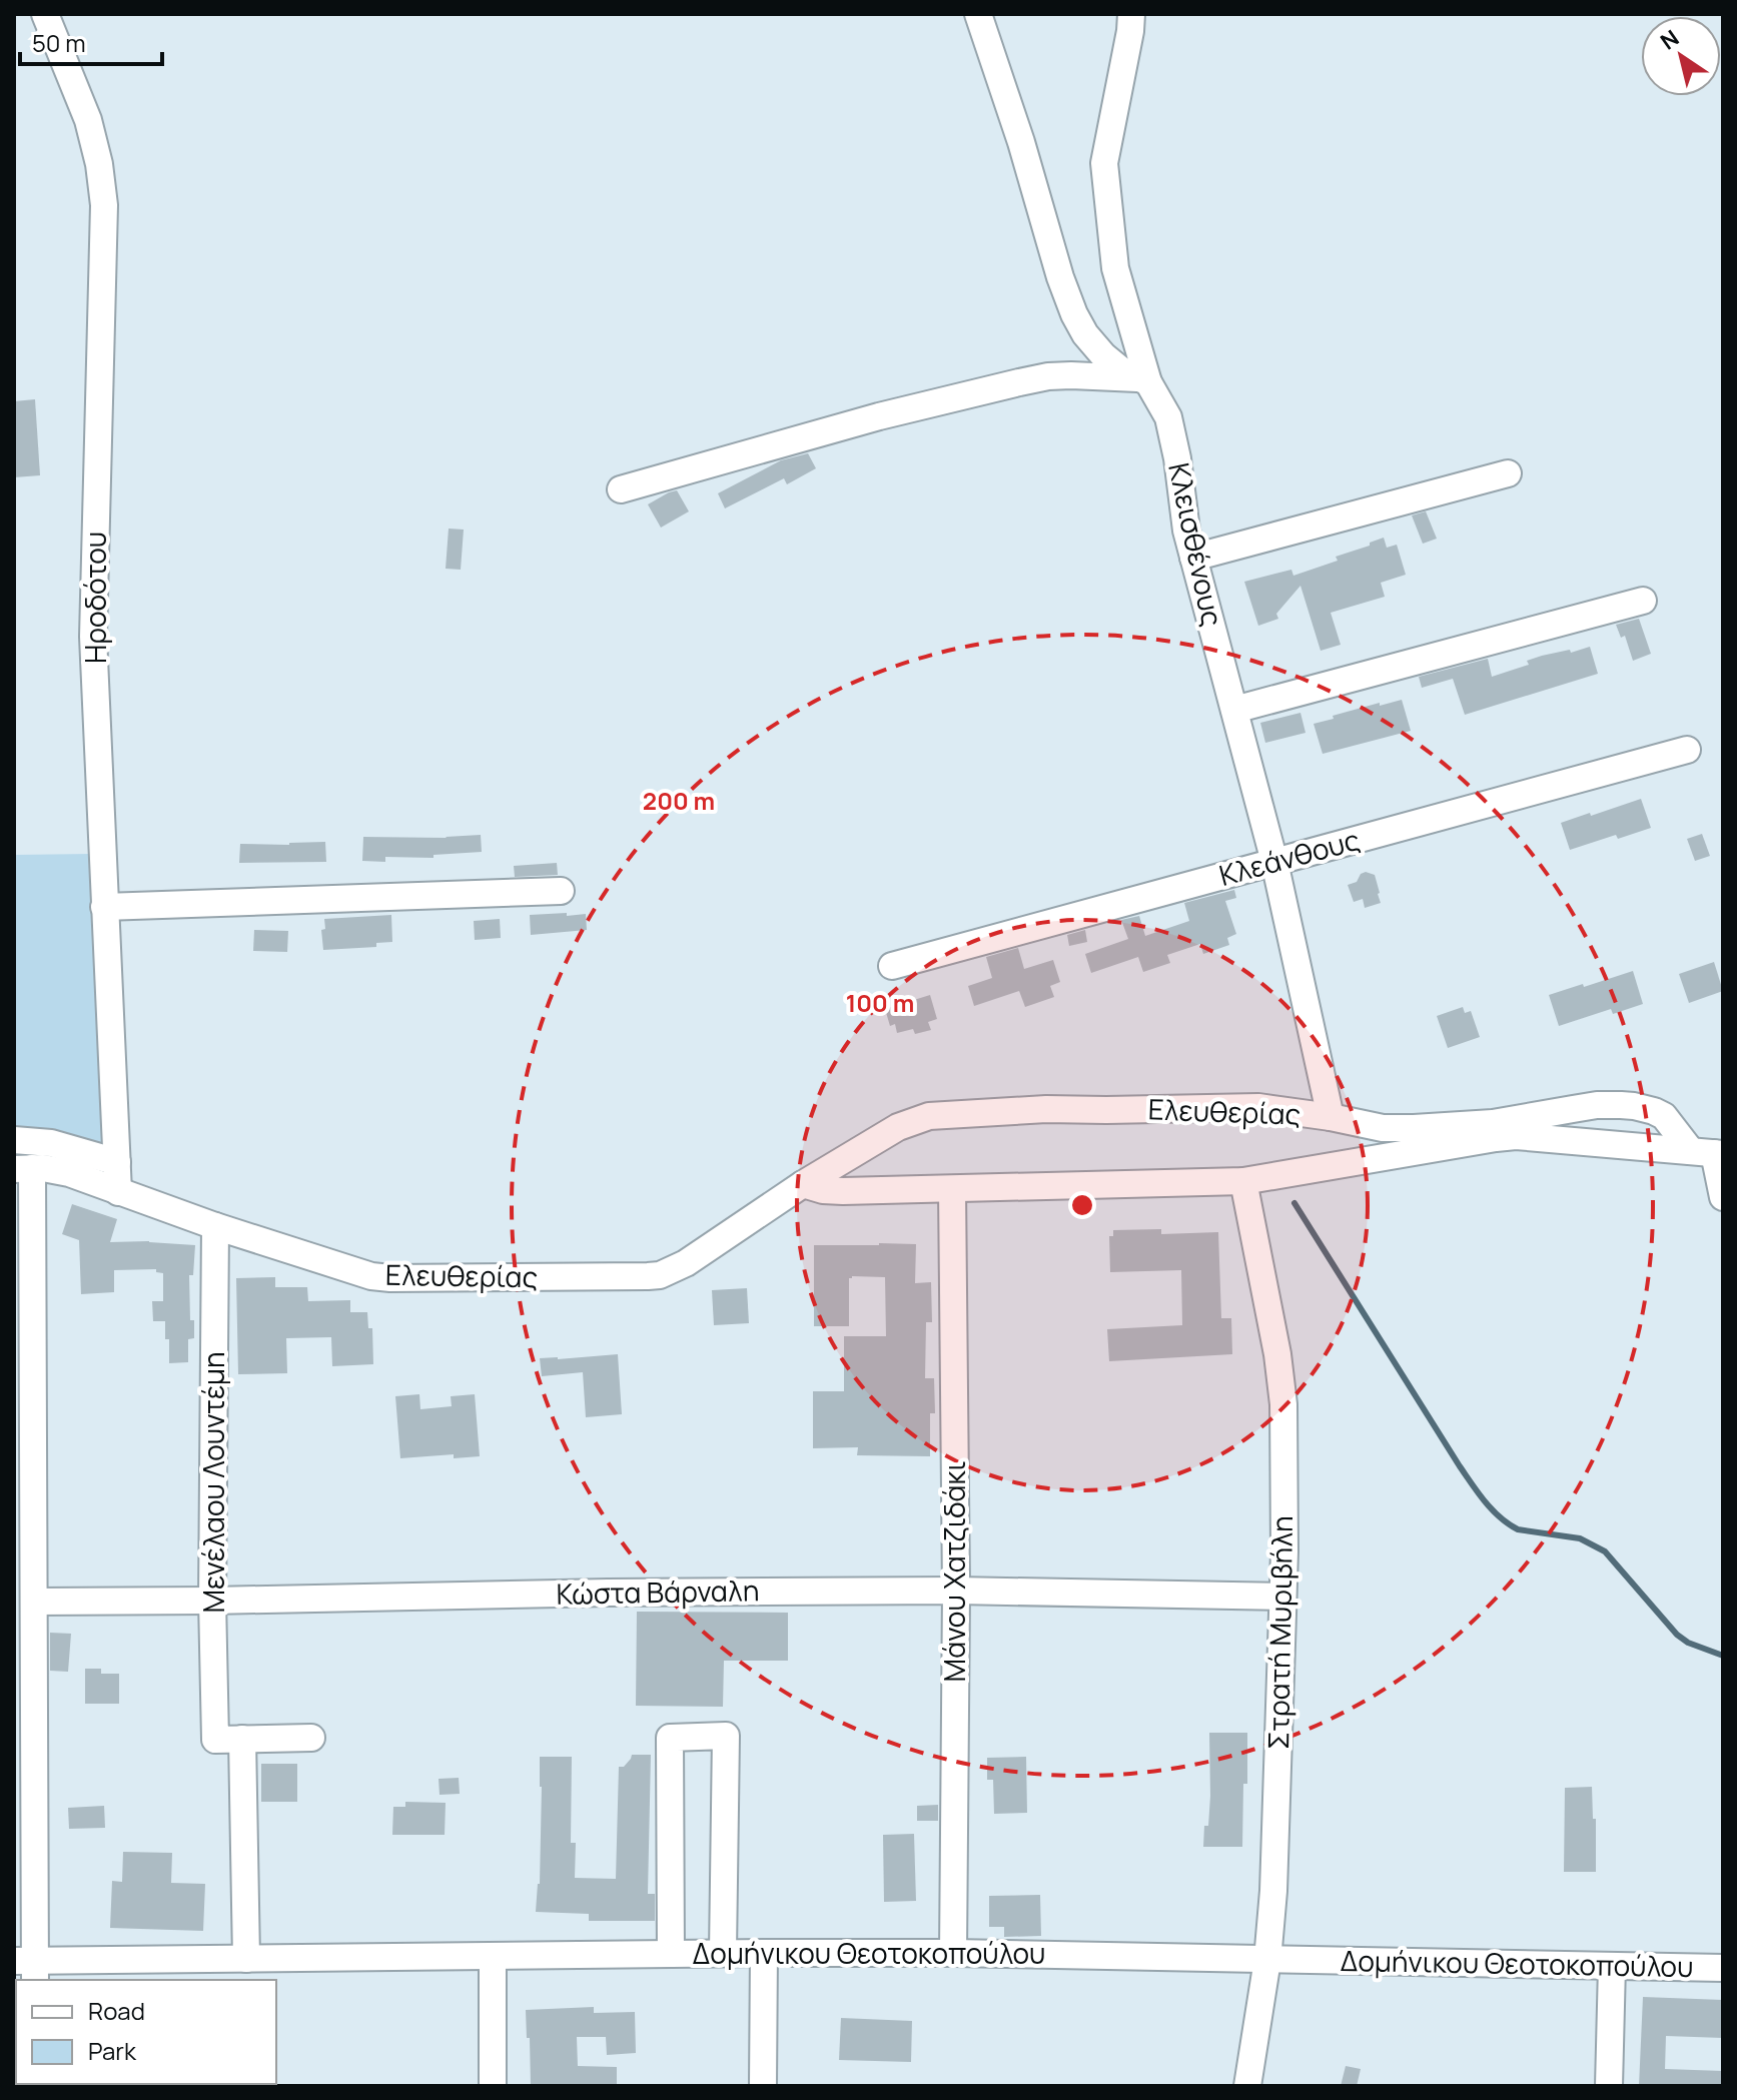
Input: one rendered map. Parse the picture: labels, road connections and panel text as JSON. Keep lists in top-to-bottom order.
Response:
{
  "streets": {
    "street": [
      "Κλεισθένους",
      "Ηροδότου",
      "Κλεάνθους",
      "Ελευθερίας",
      "Μενέλαου Λουντέμη",
      "Μάνου Χατζιδάκι",
      "Κώστα Βάρναλη",
      "Στρατή Μυριβήλη",
      "Δομήνικου Θεοτοκοπούλου"
    ]
  },
  "crossings": [
    ["Κλεισθένους", "Κλεάνθους"],
    ["Κλεισθένους", "Ελευθερίας"],
    ["Ηροδότου", "Ελευθερίας"],
    ["Ελευθερίας", "Μενέλαου Λουντέμη"],
    ["Ελευθερίας", "Μάνου Χατζιδάκι"],
    ["Ελευθερίας", "Στρατή Μυριβήλη"],
    ["Μενέλαου Λουντέμη", "Κώστα Βάρναλη"],
    ["Μάνου Χατζιδάκι", "Κώστα Βάρναλη"],
    ["Μάνου Χατζιδάκι", "Δομήνικου Θεοτοκοπούλου"],
    ["Κώστα Βάρναλη", "Στρατή Μυριβήλη"],
    ["Στρατή Μυριβήλη", "Δομήνικου Θεοτοκοπούλου"]
  ],
  "legend": ["Road", "Park"],
  "scale_bar": "50 m",
  "north": "top left",
  "rings": ["200 m", "100 m"]
}
